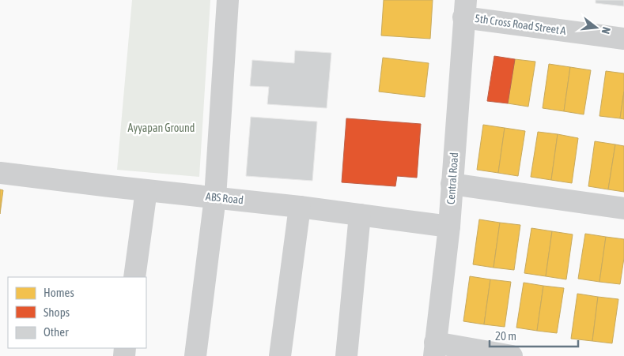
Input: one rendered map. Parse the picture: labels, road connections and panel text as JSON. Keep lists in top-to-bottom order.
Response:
{
  "streets": {
    "street": ["5th Cross Road Street A", "Central Road", "ABS Road"]
  },
  "crossings": [
    ["5th Cross Road Street A", "Central Road"],
    ["Central Road", "ABS Road"]
  ],
  "parks": ["Ayyapan Ground"],
  "legend": ["Homes", "Shops", "Other"],
  "scale_bar": "20 m",
  "north": "right"
}
